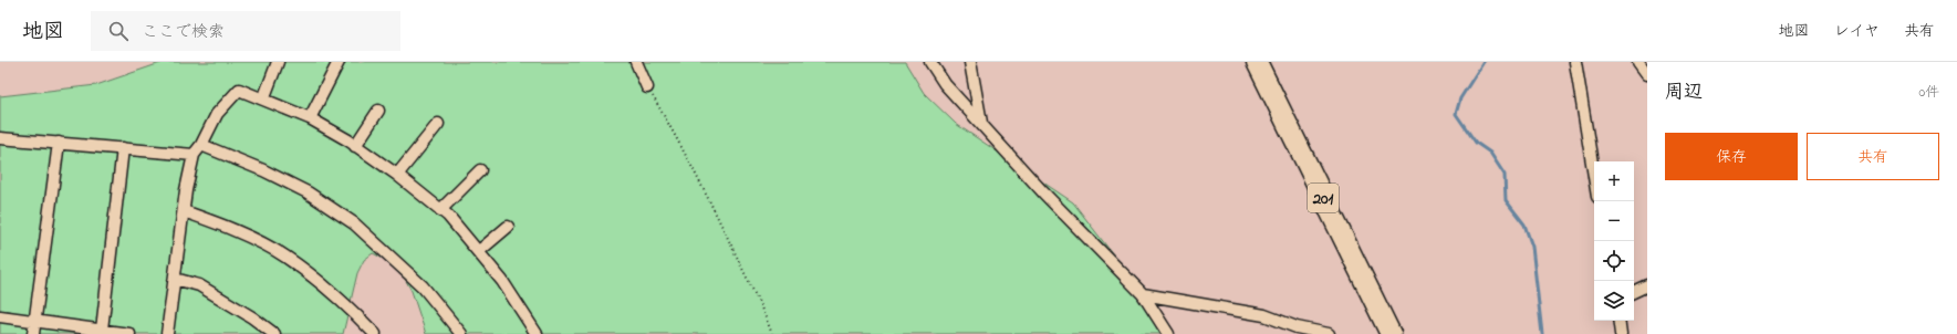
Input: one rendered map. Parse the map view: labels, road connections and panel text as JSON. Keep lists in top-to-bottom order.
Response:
{
  "streets": {
    "highway": ["201"]
  },
  "page": {
    "header": "地図",
    "search": "ここで検索",
    "nav": ["地図", "レイヤ", "共有"],
    "heading": ["周辺", "0件"],
    "buttons": ["保存", "共有"],
    "map_buttons": ["+", "−"]
  }
}
